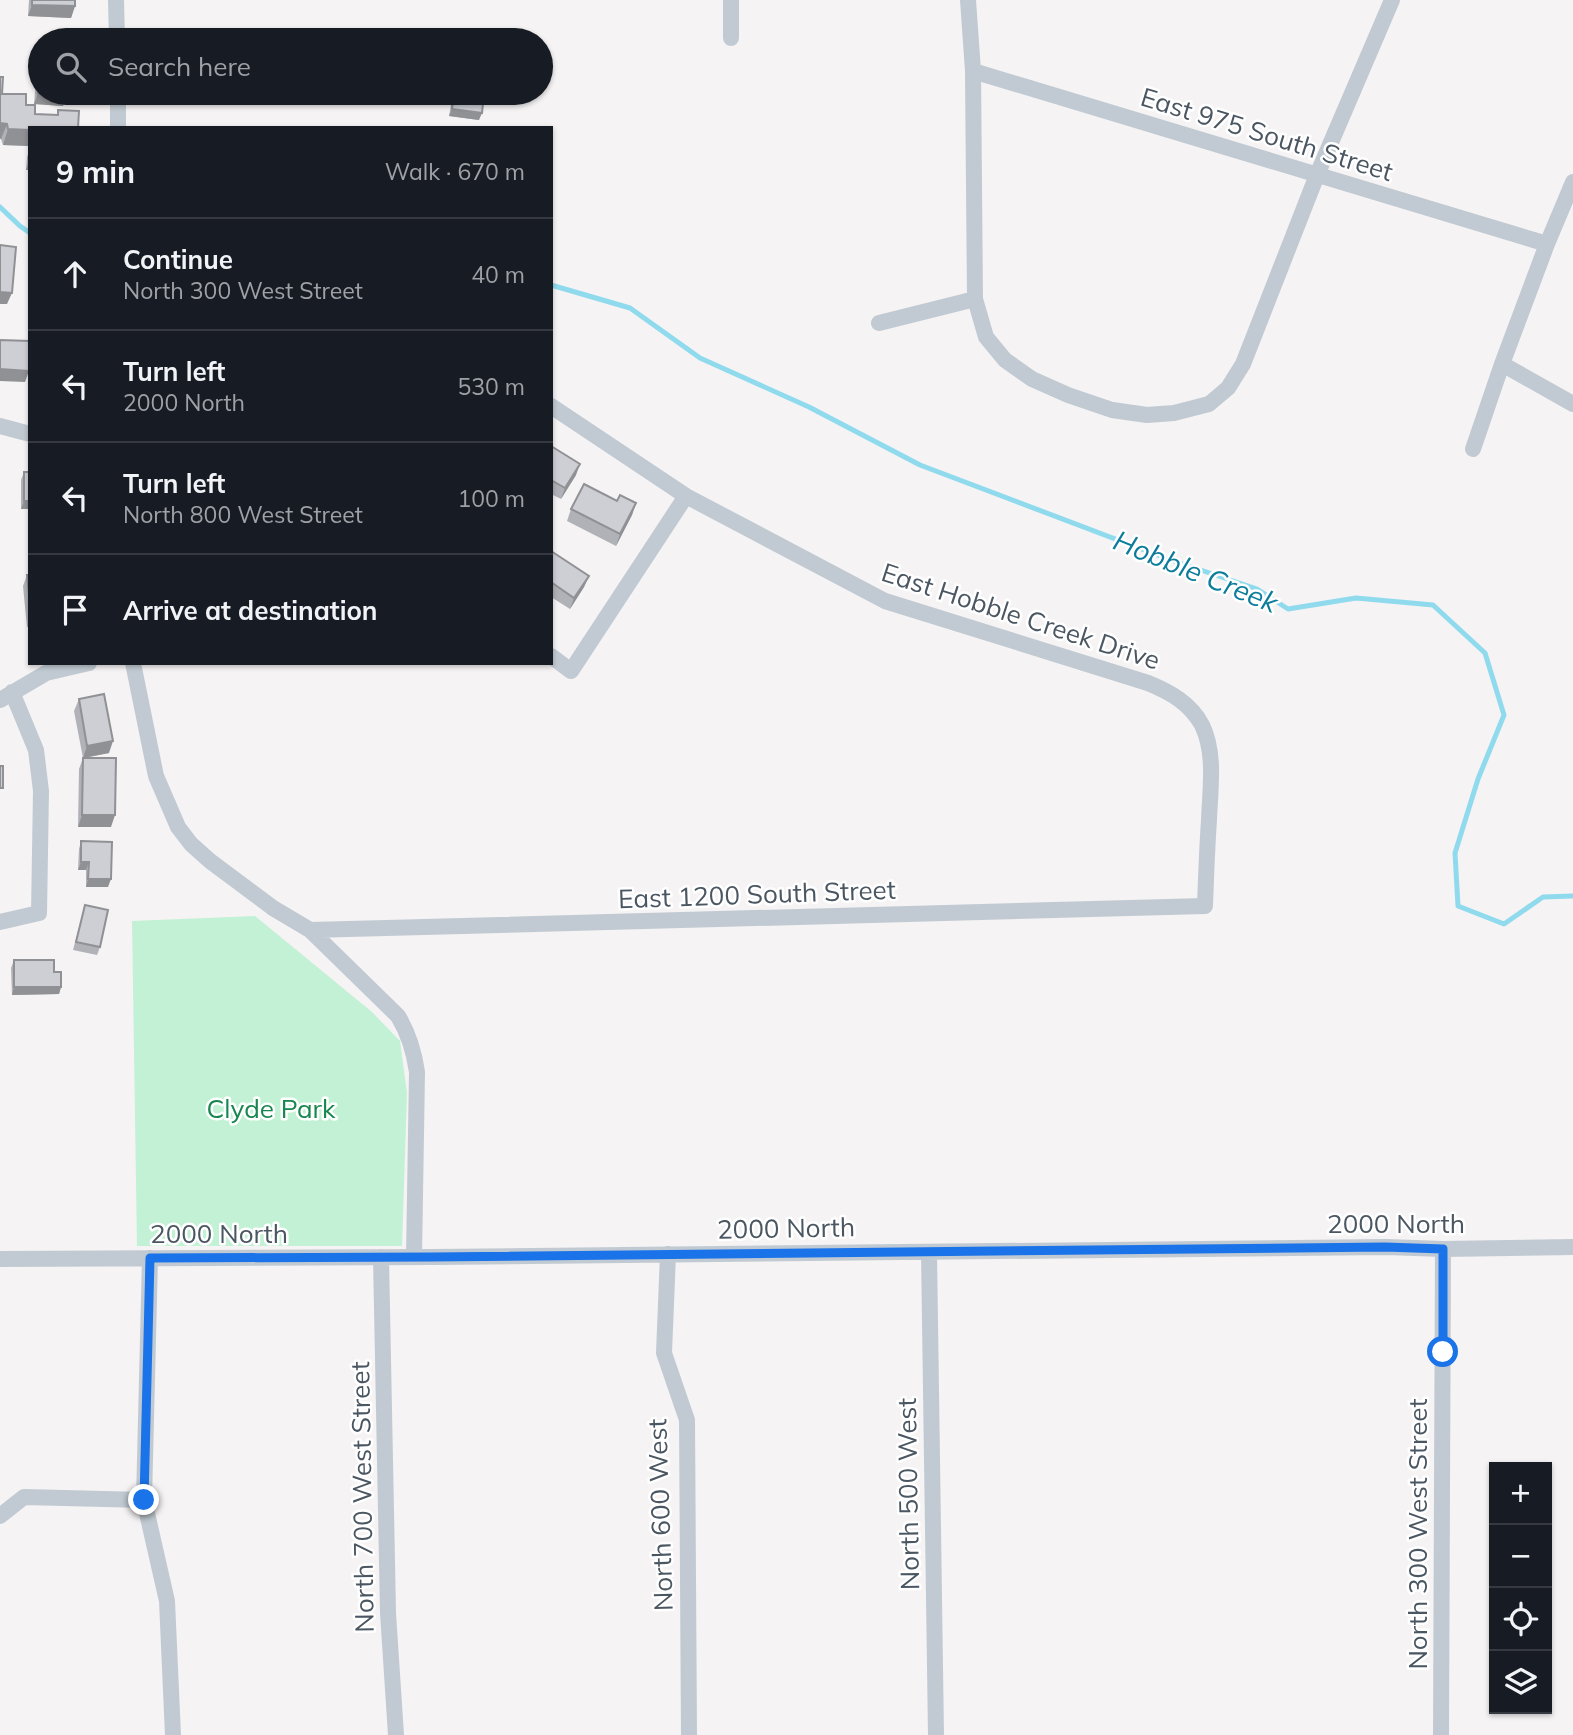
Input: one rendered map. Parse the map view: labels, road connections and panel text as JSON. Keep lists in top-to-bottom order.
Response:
{
  "streets": {
    "street": [
      "East 975 South Street",
      "East Hobble Creek Drive",
      "East 1200 South Street",
      "2000 North",
      "North 500 West",
      "North 700 West Street",
      "North 600 West",
      "North 300 West Street"
    ]
  },
  "crossings": [
    ["East Hobble Creek Drive", "East 1200 South Street"],
    ["2000 North", "North 500 West"],
    ["2000 North", "North 700 West Street"],
    ["2000 North", "North 600 West"],
    ["2000 North", "North 300 West Street"]
  ],
  "water": ["Hobble Creek"],
  "parks": ["Clyde Park"],
  "page": {
    "search": "Search here",
    "heading": ["9 min", "Walk · 670 m"],
    "list": [
      ["Continue", "North 300 West Street", "40 m"],
      ["Turn left", "2000 North", "530 m"],
      ["Turn left", "North 800 West Street", "100 m"],
      "Arrive at destination"
    ],
    "map_buttons": ["+", "−"]
  }
}
